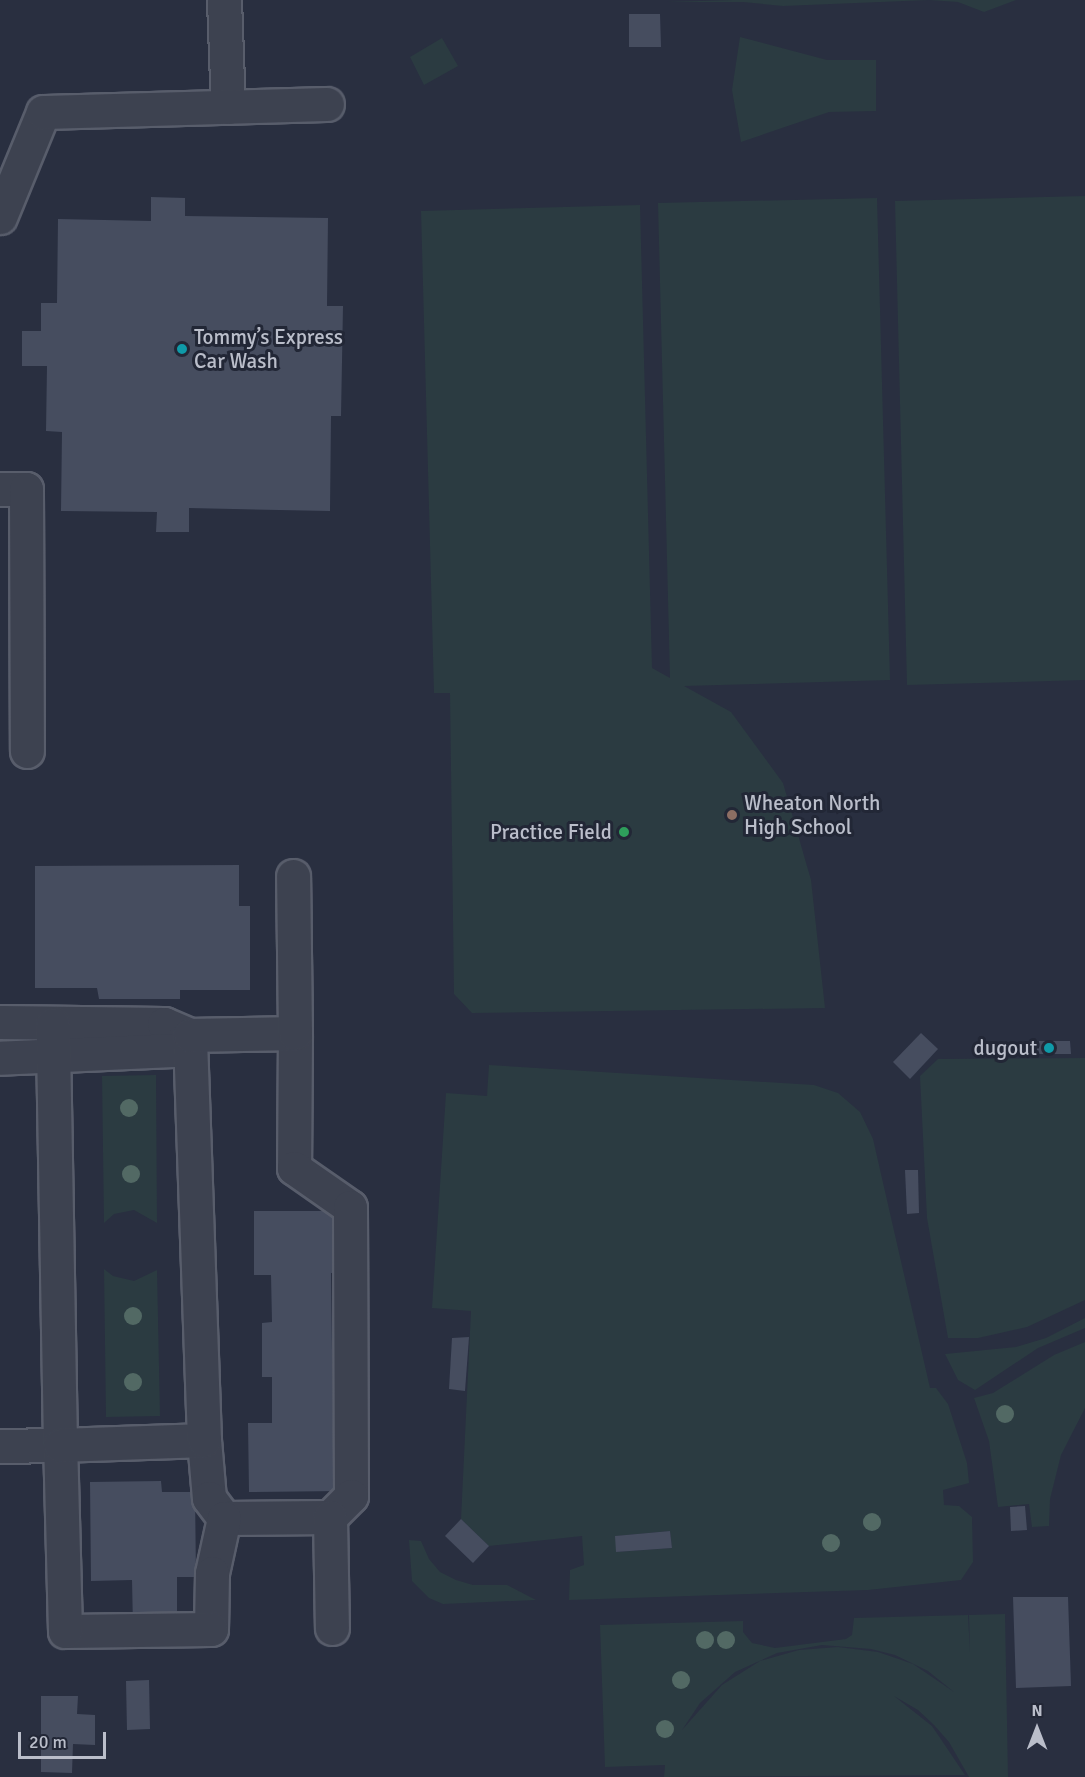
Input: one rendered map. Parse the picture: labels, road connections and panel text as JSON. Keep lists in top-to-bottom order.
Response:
{
  "places": [
    "Tommy’s Express Car Wash",
    "Wheaton North High School",
    "Practice Field",
    "dugout"
  ],
  "scale_bar": "20 m",
  "north": "top"
}
